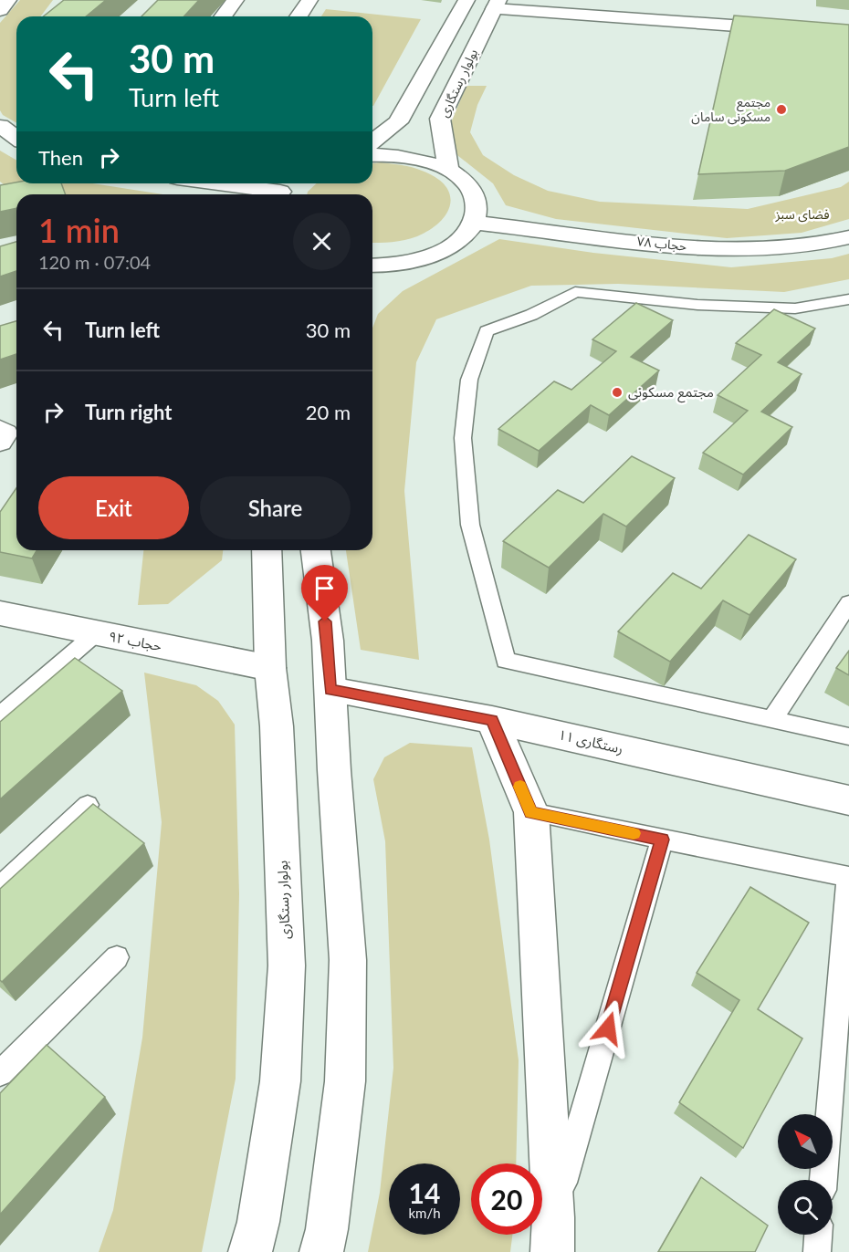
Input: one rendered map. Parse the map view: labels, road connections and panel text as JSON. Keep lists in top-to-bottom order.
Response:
{
  "streets": {
    "street": [
      "بولوار رستگاری",
      "حجاب ۷۸",
      "حجاب ۹۲",
      "رستگاری ۱۱"
    ]
  },
  "crossings": [
    ["بولوار رستگاری", "حجاب ۹۲"]
  ],
  "parks": ["فضای سبز"],
  "places": ["مجتمع مسکونی سامان", "مجتمع مسکونی"],
  "north": "top left",
  "page": {
    "turn": ["30 m", "Turn left"],
    "then": "Then",
    "heading": ["1 min", "120 m · 07:04"],
    "list": [
      {
        "name": "Turn left",
        "value": "30 m"
      },
      {
        "name": "Turn right",
        "value": "20 m"
      }
    ],
    "buttons": ["Exit", "Share"],
    "speed": "14 km/h",
    "limit": "20"
  }
}
